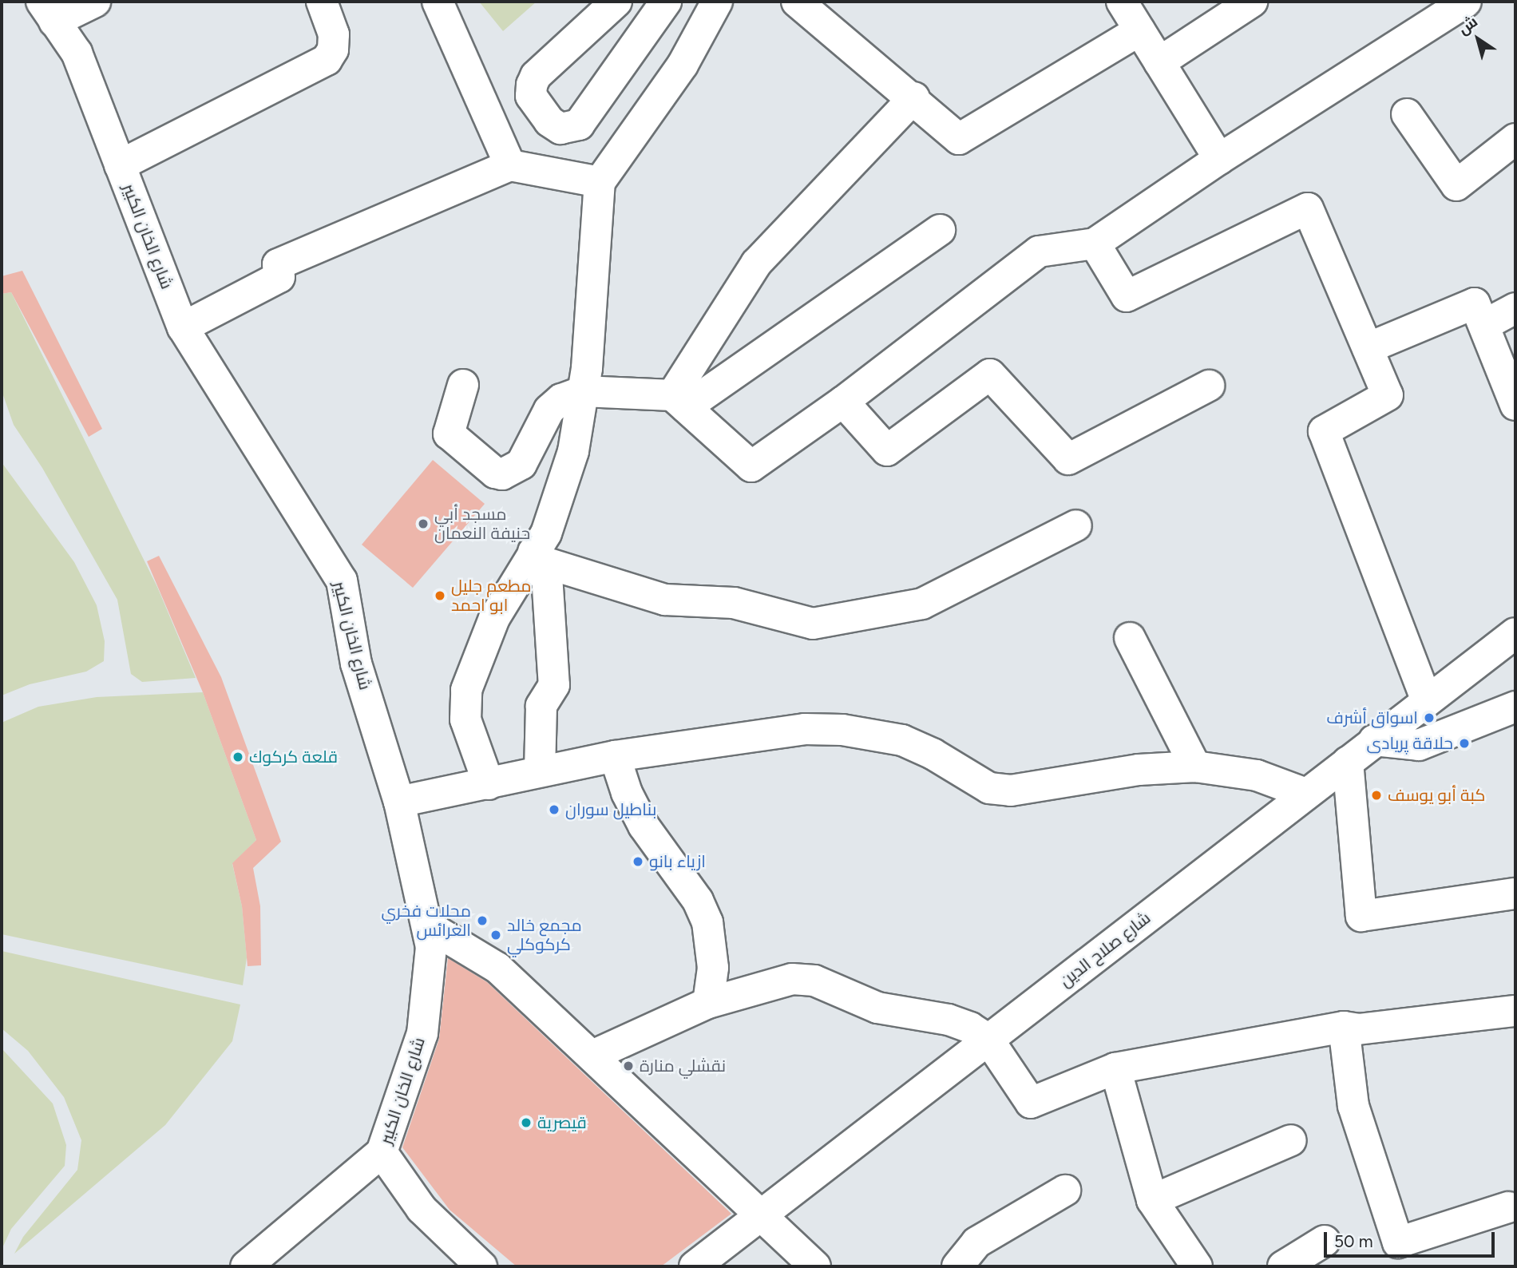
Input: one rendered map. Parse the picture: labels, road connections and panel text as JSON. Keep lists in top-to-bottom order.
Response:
{
  "streets": {
    "street": ["شارع الخان الكبير", "شارع صلاح الدين"]
  },
  "places": [
    "مسجد أبي حنيفة النعمان",
    "مطعم جليل ابو احمد",
    "اسواق أشرف",
    "حلاقة پریادی",
    "قلعة كركوك",
    "كبة أبو يوسف",
    "بناطيل سوران",
    "ازياء بانو",
    "محلات فخري العرائس",
    "مجمع خالد كركوكلي",
    "نقشلي منارة",
    "قيصرية"
  ],
  "scale_bar": "50 m",
  "north": "top left"
}
